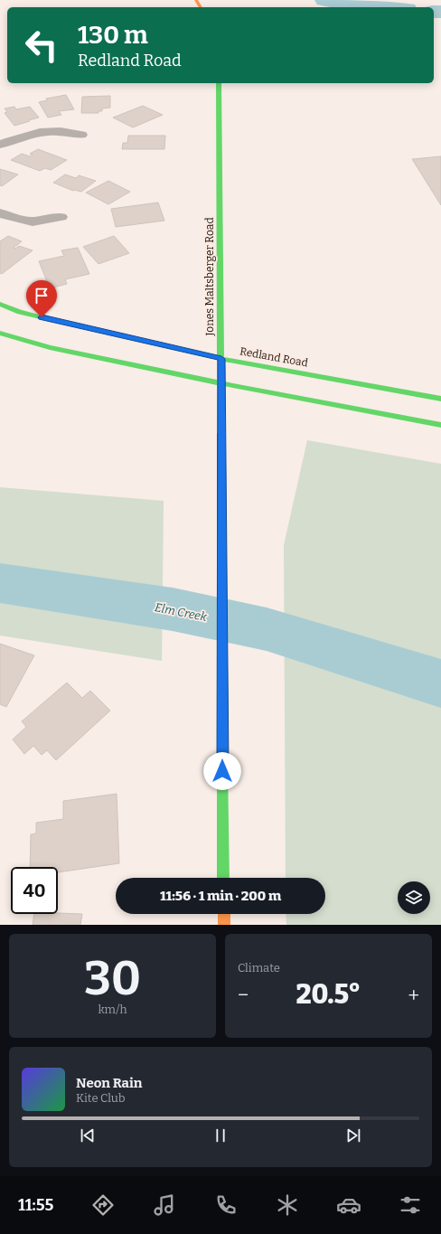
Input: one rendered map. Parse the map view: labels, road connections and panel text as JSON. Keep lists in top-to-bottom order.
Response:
{
  "streets": {
    "main road": ["Jones Maltsberger Road", "Redland Road"]
  },
  "crossings": [
    ["Jones Maltsberger Road", "Redland Road"]
  ],
  "water": ["Elm Creek"],
  "page": {
    "turn": ["130 m", "Redland Road"],
    "limit": "40",
    "trip": "11:56 · 1 min · 200 m",
    "tile": [
      ["30", "km/h"],
      "Climate"
    ],
    "heat": ["−", "20.5°", "+"],
    "song": ["Neon Rain", "Kite Club"],
    "tabs": "11:55"
  }
}
